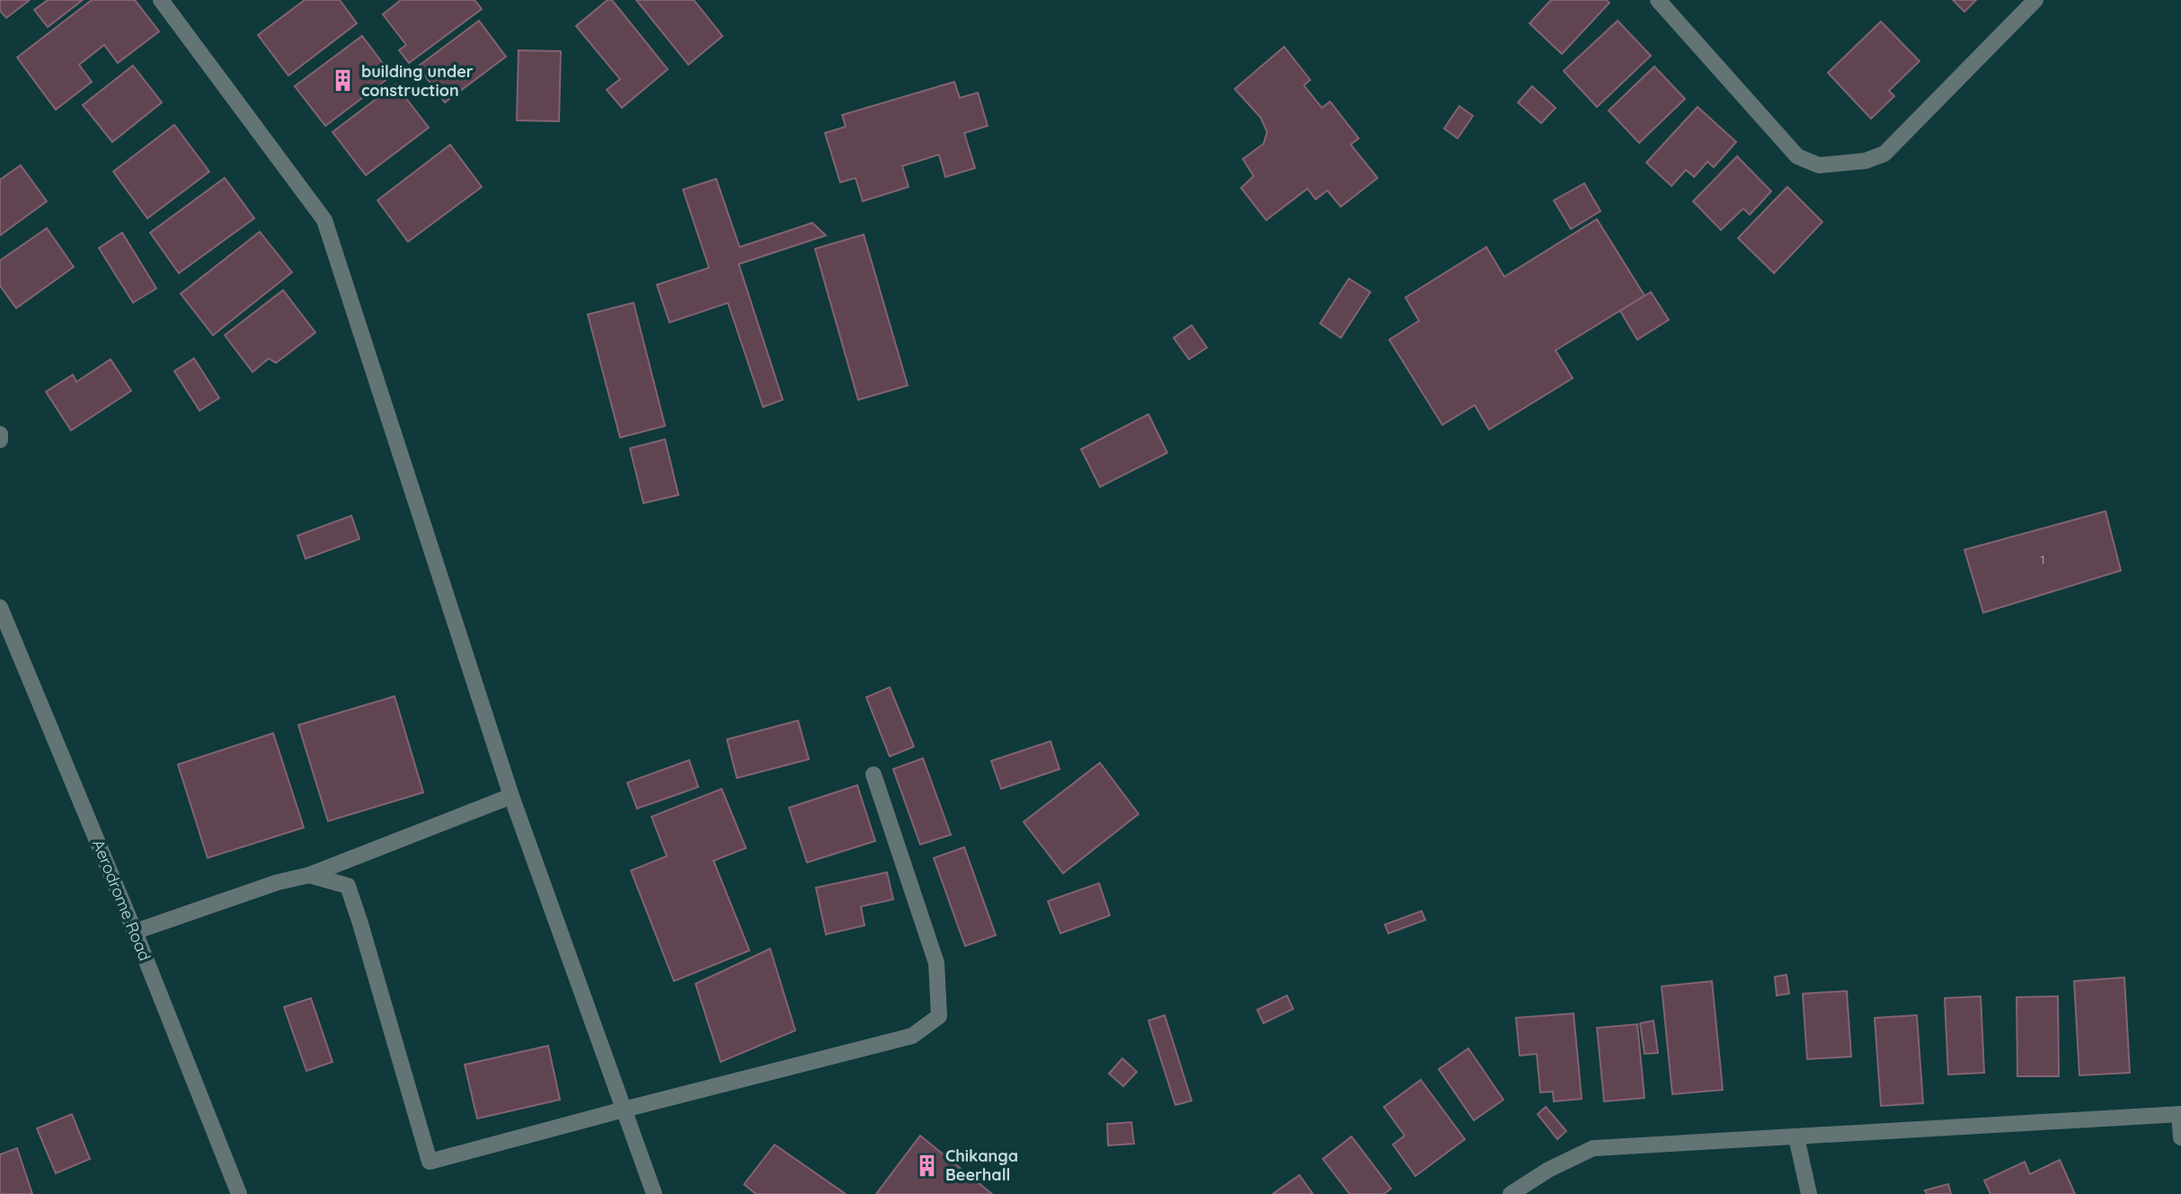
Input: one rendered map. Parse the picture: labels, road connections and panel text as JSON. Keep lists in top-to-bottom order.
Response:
{
  "streets": {
    "street": ["Aerodrome Road"]
  },
  "places": {
    "building": ["building under construction", "Chikanga Beerhall"]
  },
  "house_numbers": ["1"]
}
